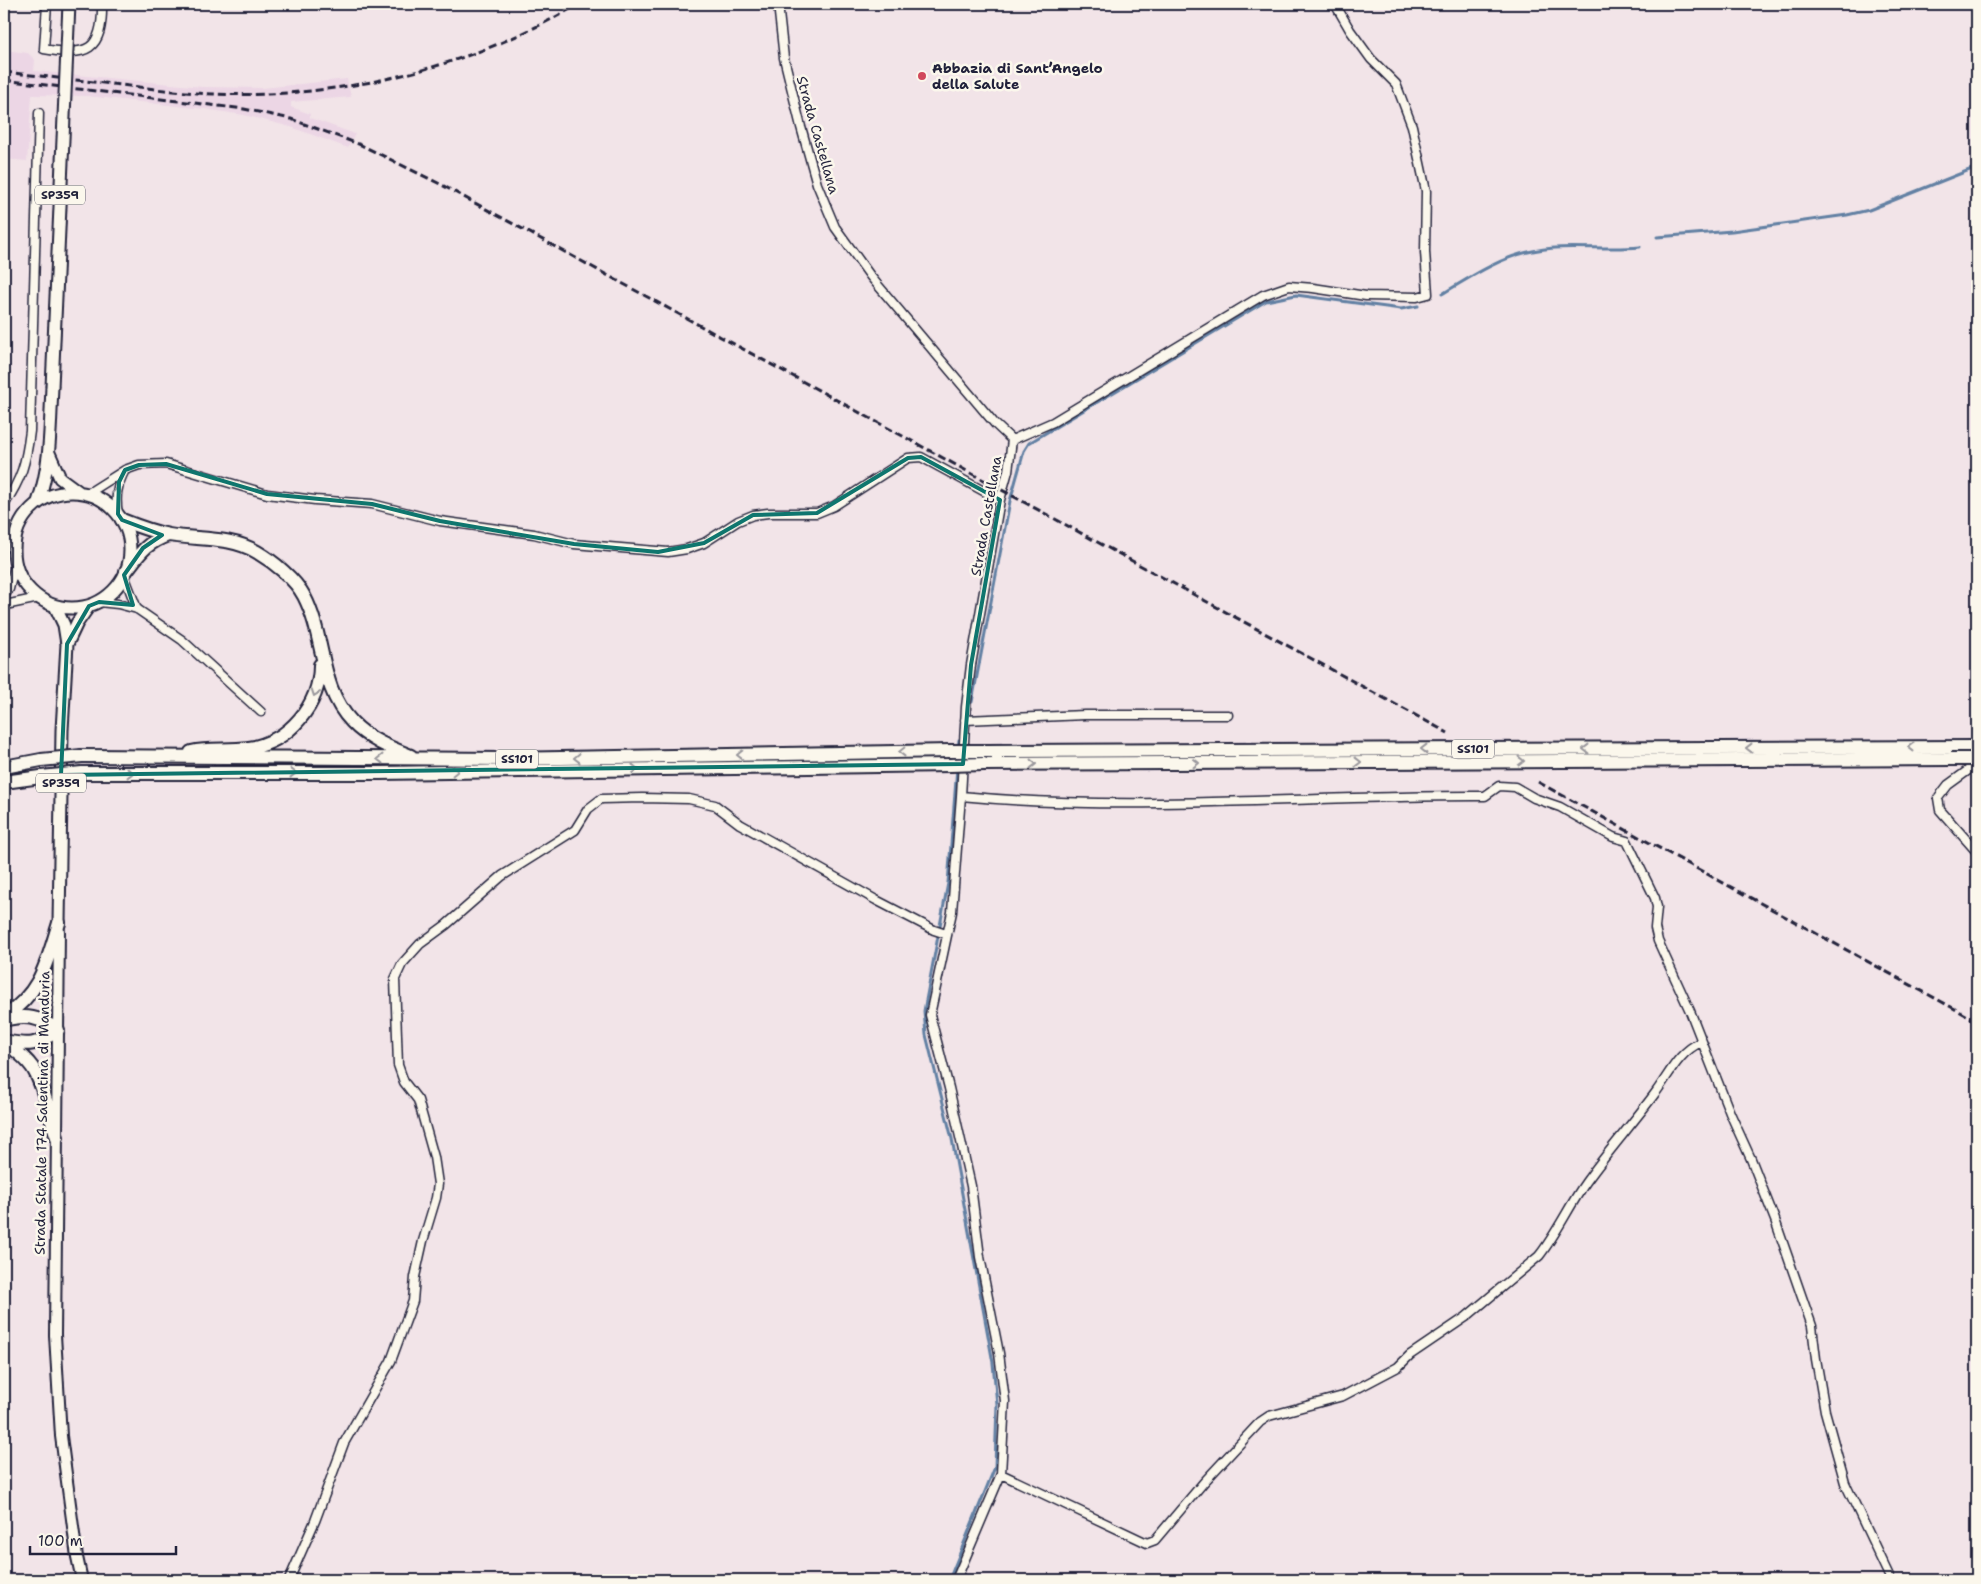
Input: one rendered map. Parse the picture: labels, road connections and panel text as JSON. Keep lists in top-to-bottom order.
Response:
{
  "streets": {
    "highway": ["SS101"],
    "main road": ["SP359", "Strada Statale 174 Salentina di Manduria"],
    "street": ["Strada Castellana"]
  },
  "crossings": [
    ["SP359", "Strada Statale 174 Salentina di Manduria"]
  ],
  "places": ["Abbazia di Sant’Angelo della Salute"],
  "scale_bar": "100 m"
}
